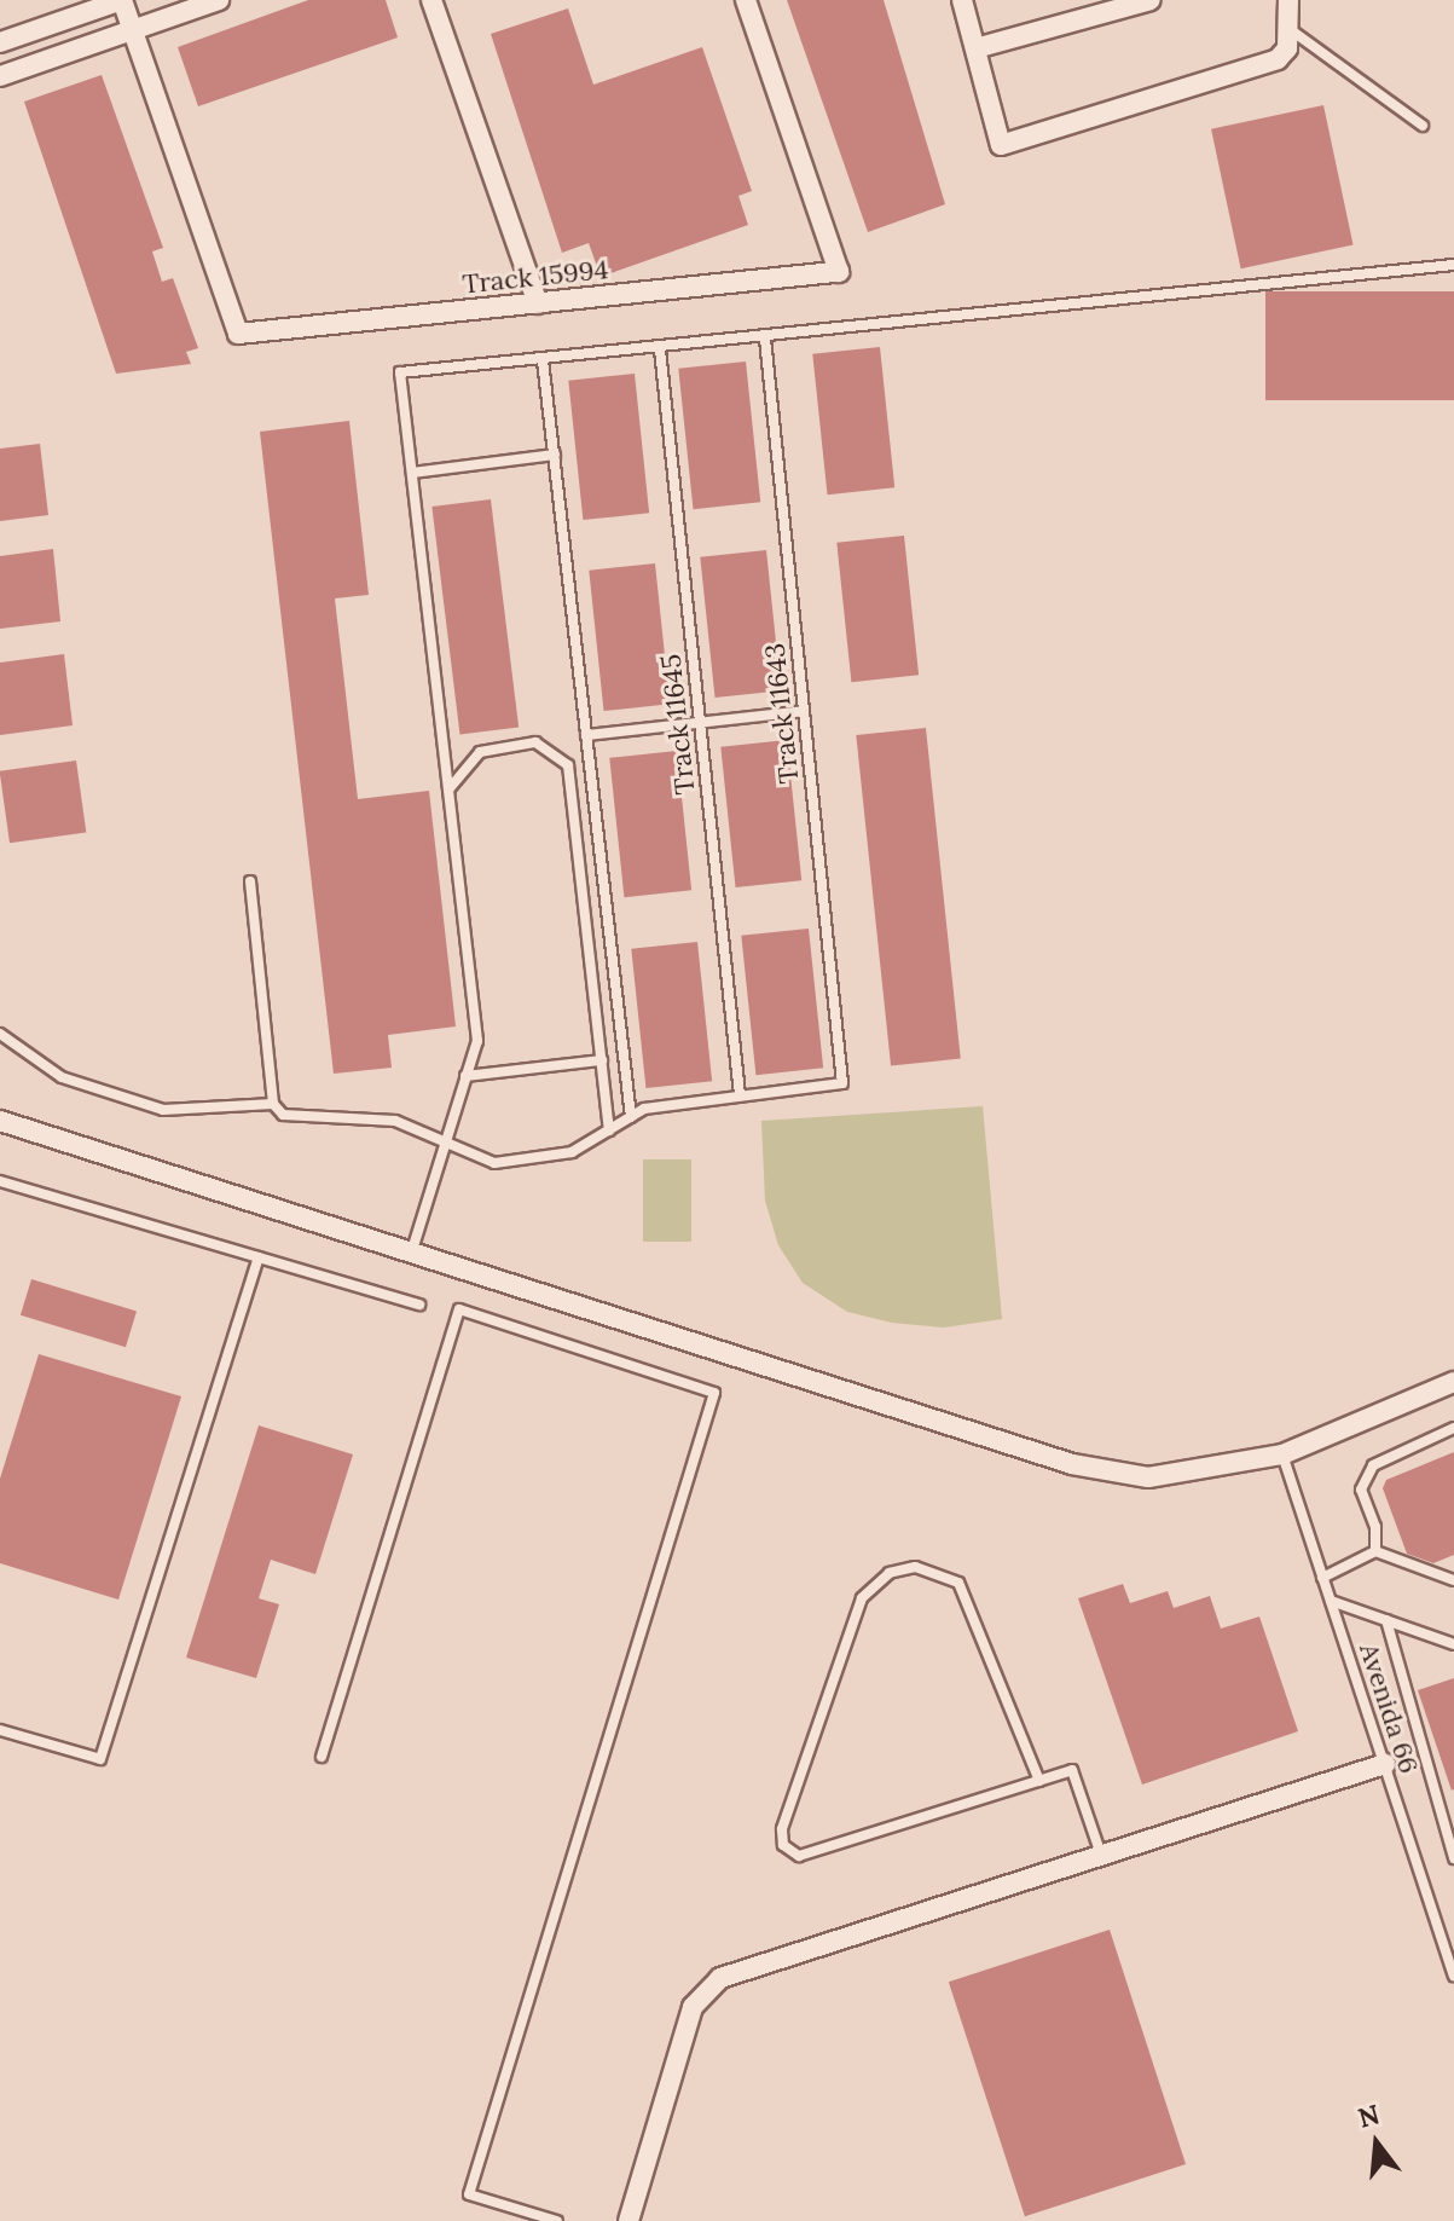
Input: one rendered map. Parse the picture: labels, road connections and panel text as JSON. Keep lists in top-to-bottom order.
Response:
{
  "streets": {
    "street": ["Track 15994"],
    "lane": ["Track 11643", "Track 11645", "Avenida 66"]
  },
  "crossings": [
    ["Track 11643", "Track 11645"]
  ],
  "north": "top"
}
